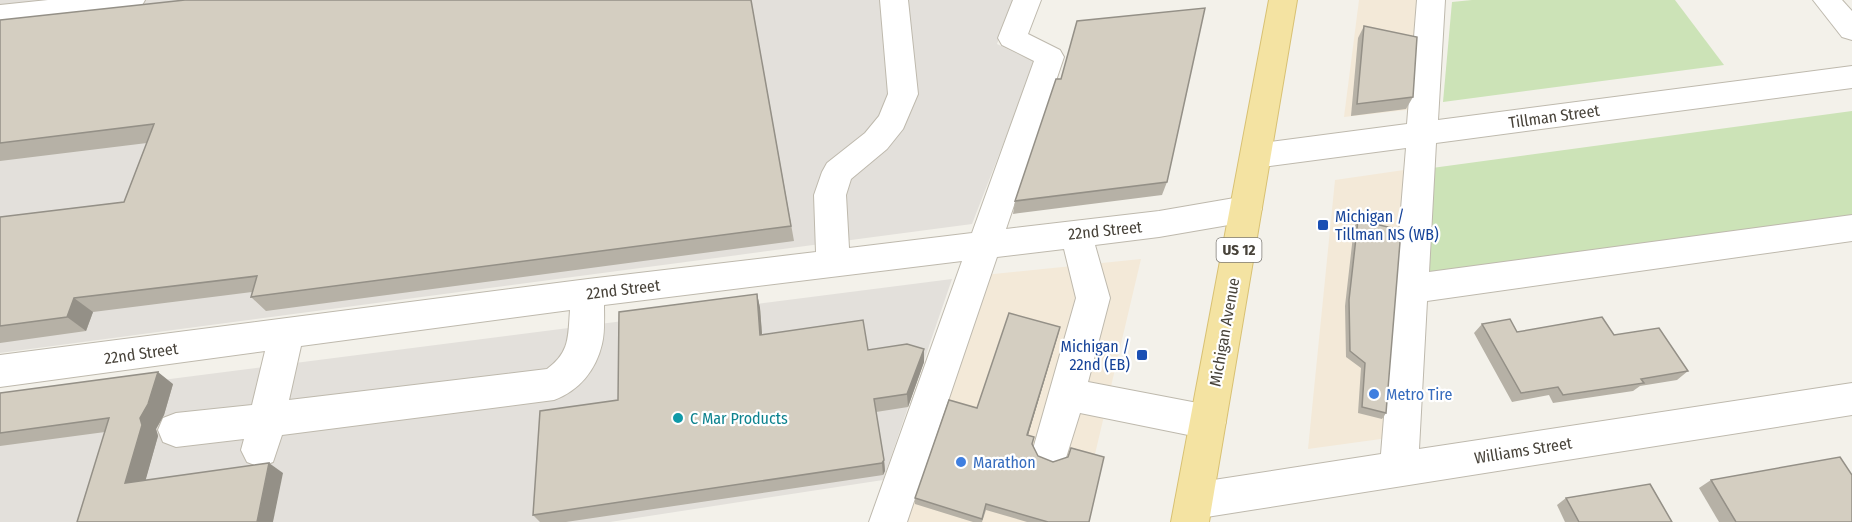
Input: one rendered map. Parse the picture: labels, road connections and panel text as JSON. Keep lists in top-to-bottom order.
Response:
{
  "streets": {
    "main road": ["US 12", "Michigan Avenue"],
    "street": ["Tillman Street", "22nd Street", "Williams Street"]
  },
  "crossings": [
    ["Tillman Street", "Michigan Avenue"],
    ["22nd Street", "Michigan Avenue"],
    ["Michigan Avenue", "Williams Street"]
  ],
  "places": {
    "transit": ["Michigan / Tillman NS (WB)", "Michigan / 22nd (EB)"],
    "other": ["Metro Tire", "C Mar Products", "Marathon"]
  }
}
